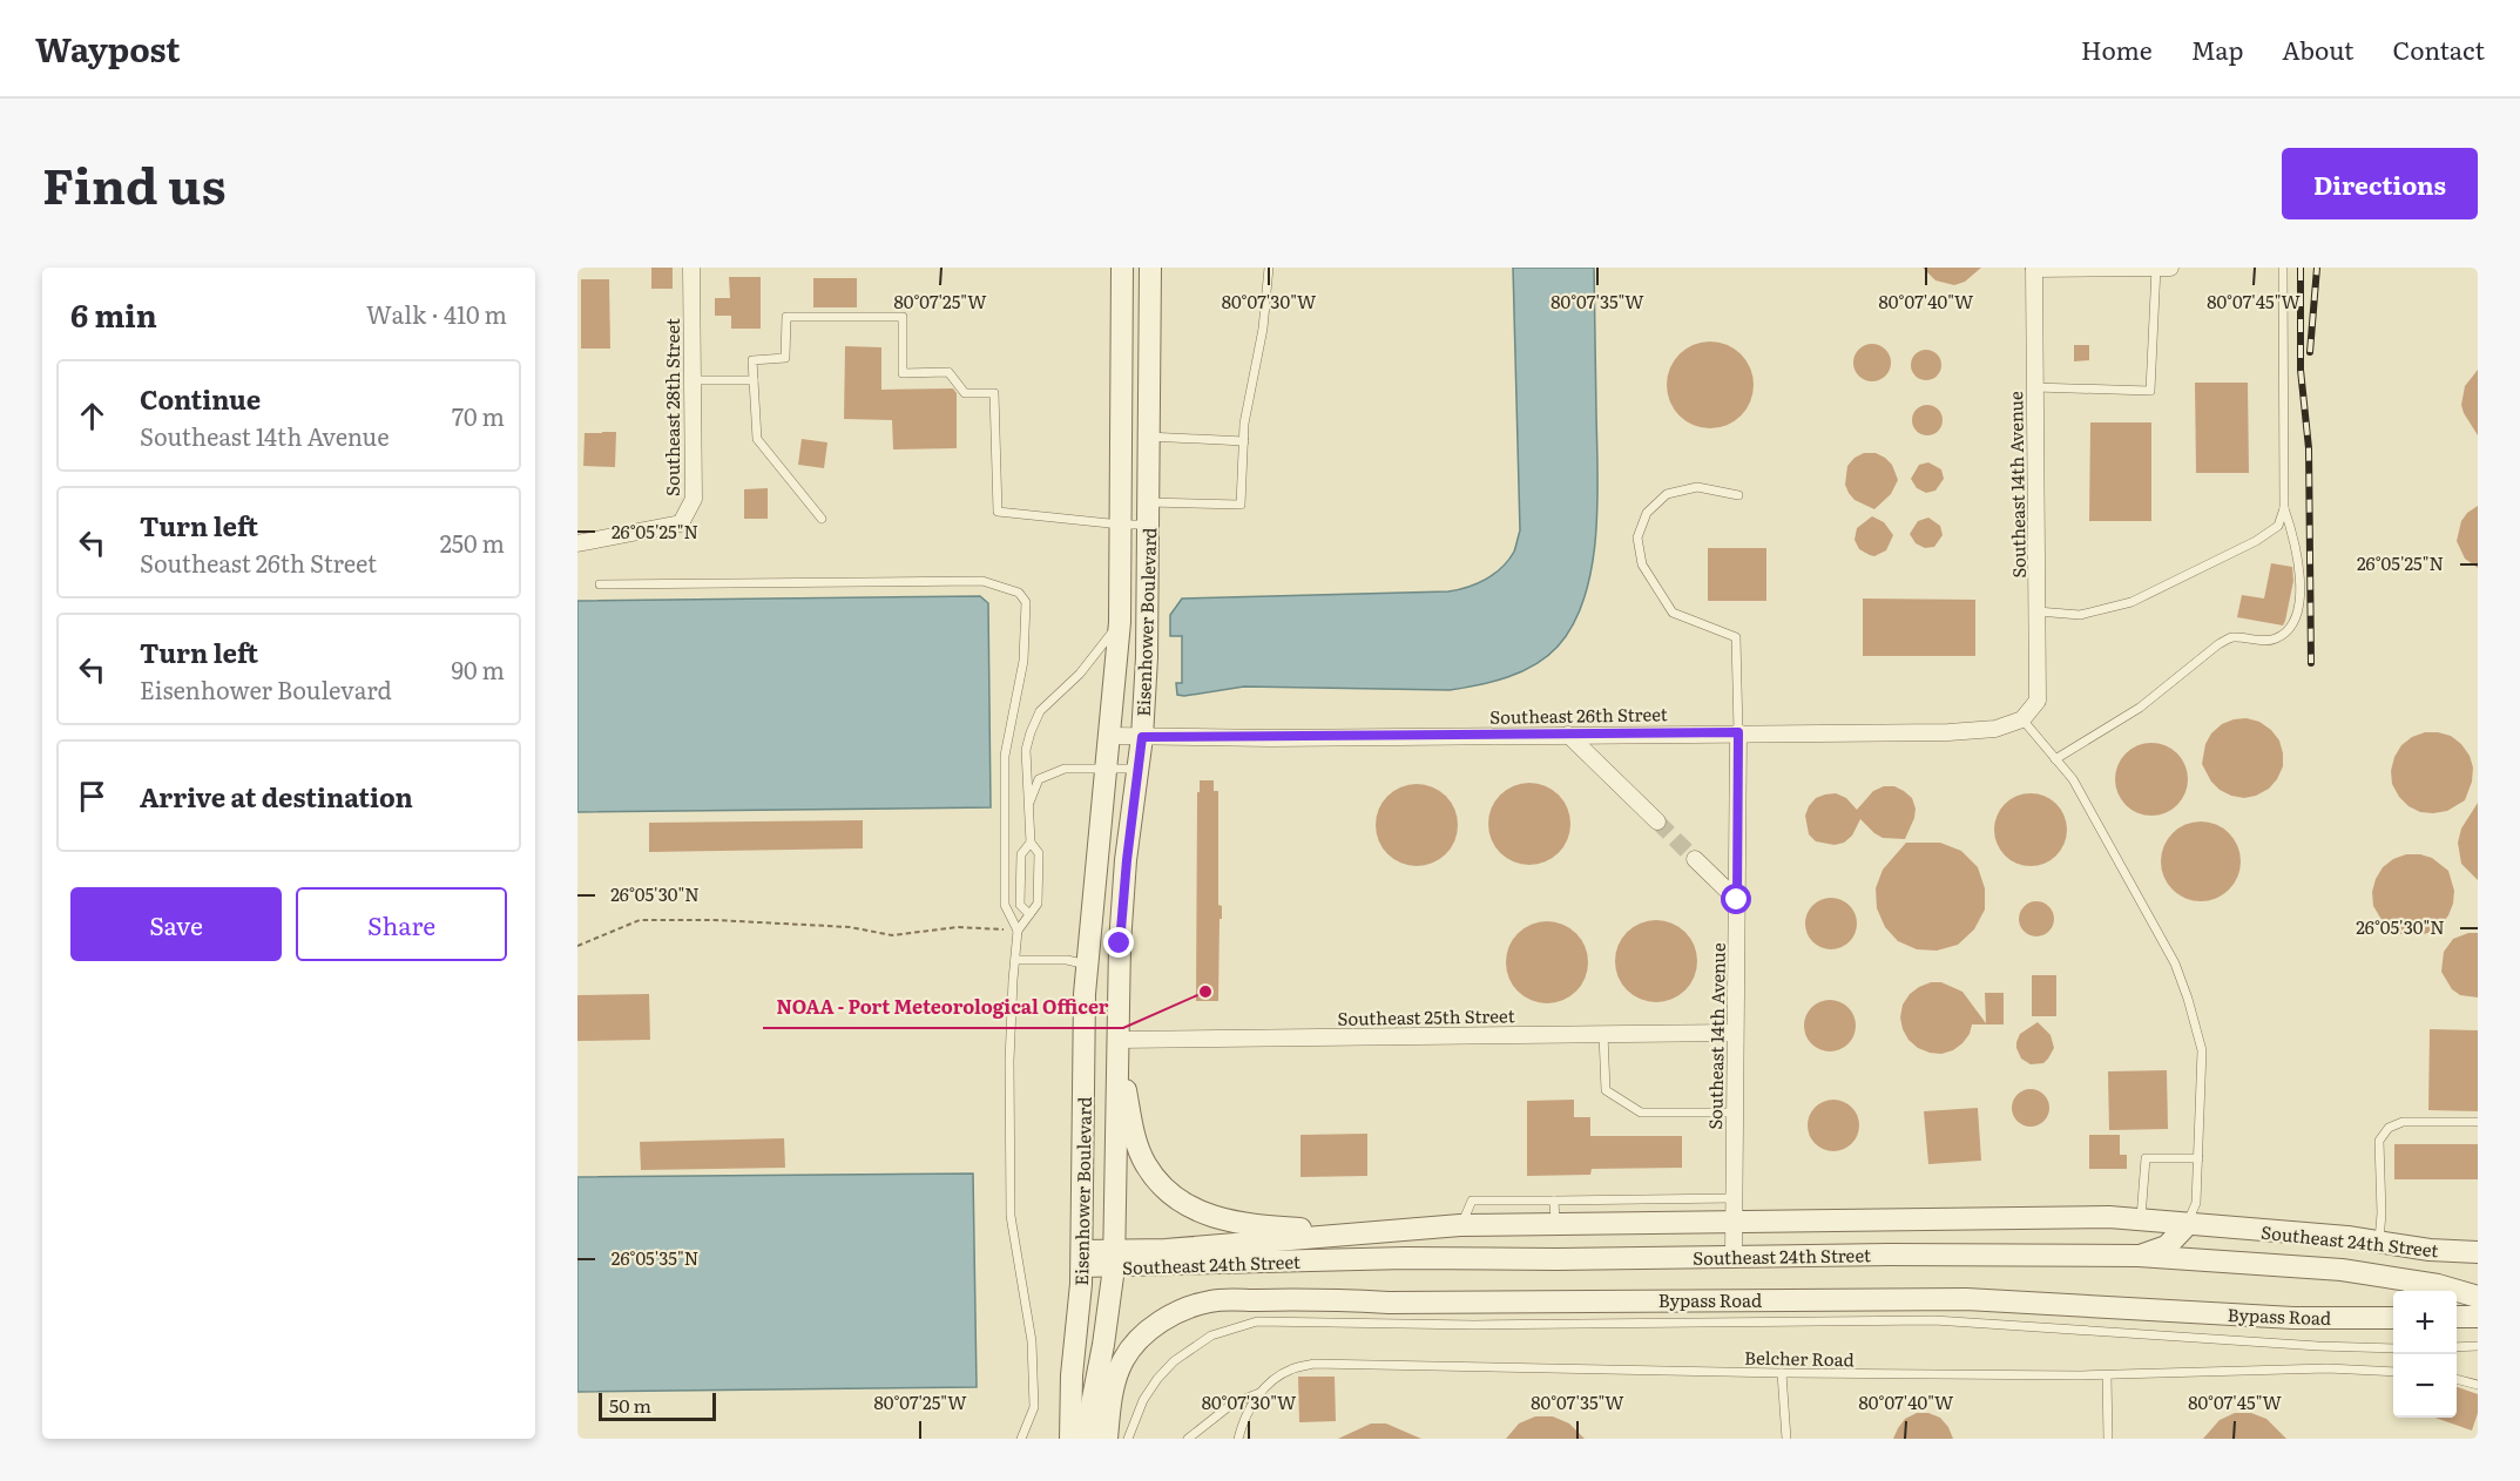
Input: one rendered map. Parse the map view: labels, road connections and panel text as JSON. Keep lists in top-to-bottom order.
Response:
{
  "streets": {
    "street": [
      "Southeast 28th Street",
      "Southeast 14th Avenue",
      "Eisenhower Boulevard",
      "Southeast 26th Street",
      "Southeast 25th Street",
      "Southeast 24th Street",
      "Bypass Road"
    ],
    "lane": ["Belcher Road"]
  },
  "crossings": [
    ["Southeast 14th Avenue", "Southeast 26th Street"],
    ["Southeast 14th Avenue", "Southeast 25th Street"],
    ["Southeast 14th Avenue", "Southeast 24th Street"],
    ["Eisenhower Boulevard", "Southeast 26th Street"],
    ["Eisenhower Boulevard", "Southeast 25th Street"],
    ["Eisenhower Boulevard", "Southeast 24th Street"]
  ],
  "places": ["NOAA - Port Meteorological Officer"],
  "scale_bar": "50 m",
  "page": {
    "header": "Waypost",
    "nav": [
      "Home",
      "Map",
      "About",
      "Contact"
    ],
    "title": "Find us",
    "buttons": [
      "Directions",
      ["Save", "Share"]
    ],
    "heading": ["6 min", "Walk · 410 m"],
    "list": [
      ["Continue", "Southeast 14th Avenue", "70 m"],
      ["Turn left", "Southeast 26th Street", "250 m"],
      ["Turn left", "Eisenhower Boulevard", "90 m"],
      "Arrive at destination"
    ],
    "map_buttons": ["+", "−"],
    "scale": "50 m"
  },
  "coordinates": [
    "80°07'25\"W",
    "80°07'30\"W",
    "80°07'35\"W",
    "80°07'40\"W",
    "80°07'45\"W",
    "26°05'25\"N",
    "26°05'30\"N",
    "26°05'35\"N"
  ]
}
